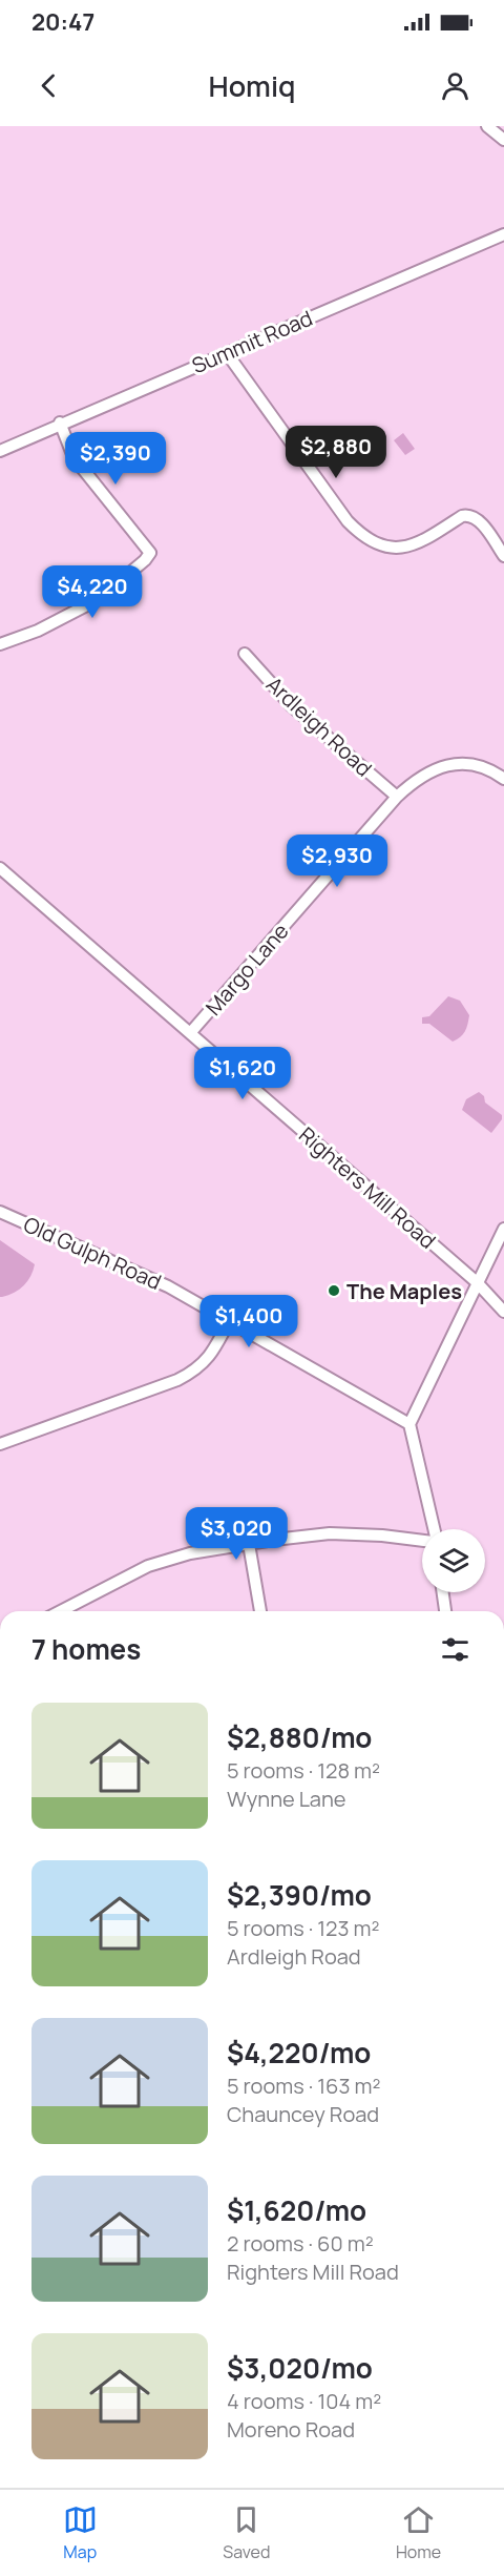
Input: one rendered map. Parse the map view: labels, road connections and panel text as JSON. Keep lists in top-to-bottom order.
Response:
{
  "streets": {
    "street": [
      "Summit Road",
      "Ardleigh Road",
      "Margo Lane",
      "Righters Mill Road",
      "Old Gulph Road"
    ]
  },
  "crossings": [
    ["Ardleigh Road", "Margo Lane"],
    ["Margo Lane", "Righters Mill Road"]
  ],
  "places": ["The Maples"],
  "page": {
    "status": "20:47",
    "header": "Homiq",
    "price": [
      "$2,880",
      "$2,390",
      "$4,220",
      "$2,930",
      "$1,620",
      "$1,400",
      "$3,020"
    ],
    "heading": "7 homes",
    "list": [
      {
        "name": "$2,880/mo",
        "note": "5 rooms · 128 m² · Wynne Lane"
      },
      {
        "name": "$2,390/mo",
        "note": "5 rooms · 123 m² · Ardleigh Road"
      },
      {
        "name": "$4,220/mo",
        "note": "5 rooms · 163 m² · Chauncey Road"
      },
      {
        "name": "$1,620/mo",
        "note": "2 rooms · 60 m² · Righters Mill Road"
      },
      {
        "name": "$3,020/mo",
        "note": "4 rooms · 104 m² · Moreno Road"
      }
    ],
    "tabs": ["Map", "Saved", "Home"]
  }
}
